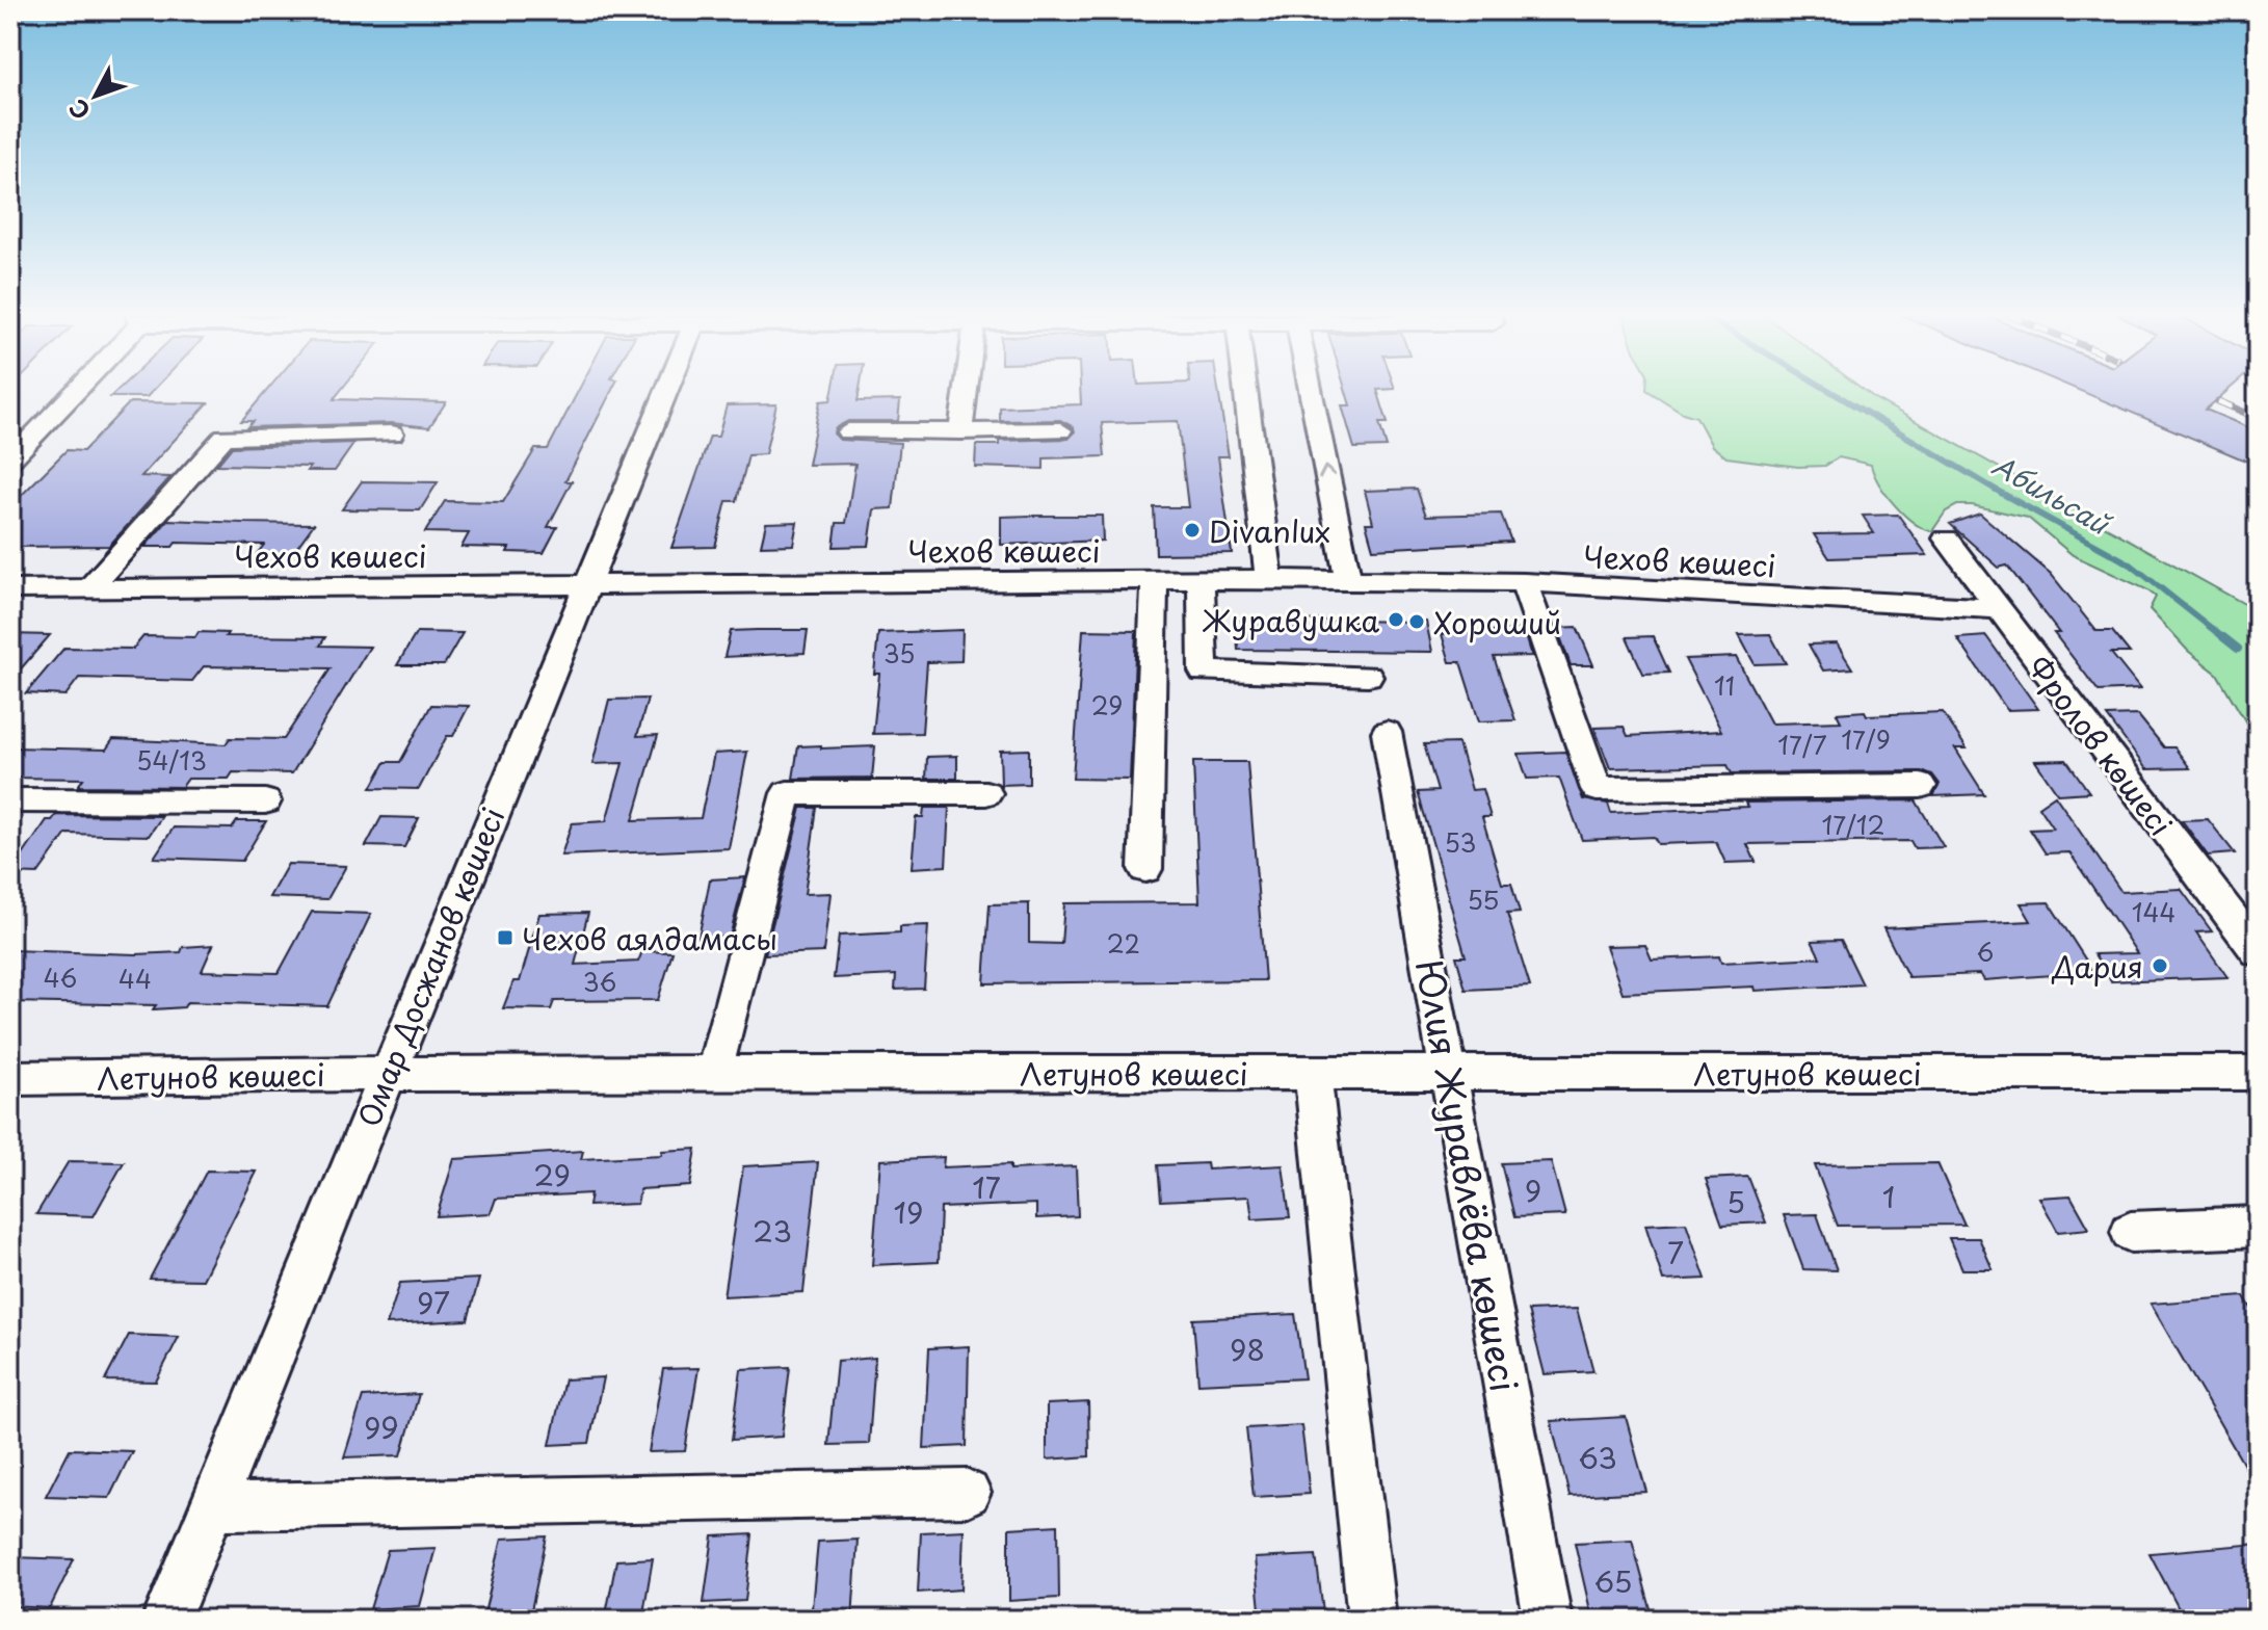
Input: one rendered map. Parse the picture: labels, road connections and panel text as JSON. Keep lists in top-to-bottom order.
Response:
{
  "streets": {
    "street": [
      "Чехов көшесі",
      "Фролов көшесі",
      "Омар Досжанов көшесі",
      "Летунов көшесі",
      "Юлия Журавлёва көшесі"
    ]
  },
  "crossings": [
    ["Чехов көшесі", "Фролов көшесі"],
    ["Чехов көшесі", "Омар Досжанов көшесі"],
    ["Омар Досжанов көшесі", "Летунов көшесі"],
    ["Летунов көшесі", "Юлия Журавлёва көшесі"]
  ],
  "water": ["Абильсай"],
  "places": {
    "other": [
      "Divanlux",
      "Журавушка",
      "Хороший",
      "Дария"
    ],
    "transit": ["Чехов аялдамасы"]
  },
  "house_numbers": [
    "35",
    "11",
    "29",
    "17/9",
    "17/7",
    "54/13",
    "17/12",
    "53",
    "55",
    "144",
    "22",
    "6",
    "46",
    "44",
    "36",
    "29",
    "17",
    "9",
    "1",
    "5",
    "19",
    "23",
    "7",
    "97",
    "98",
    "99",
    "63",
    "65"
  ],
  "north": "bottom left"
}
